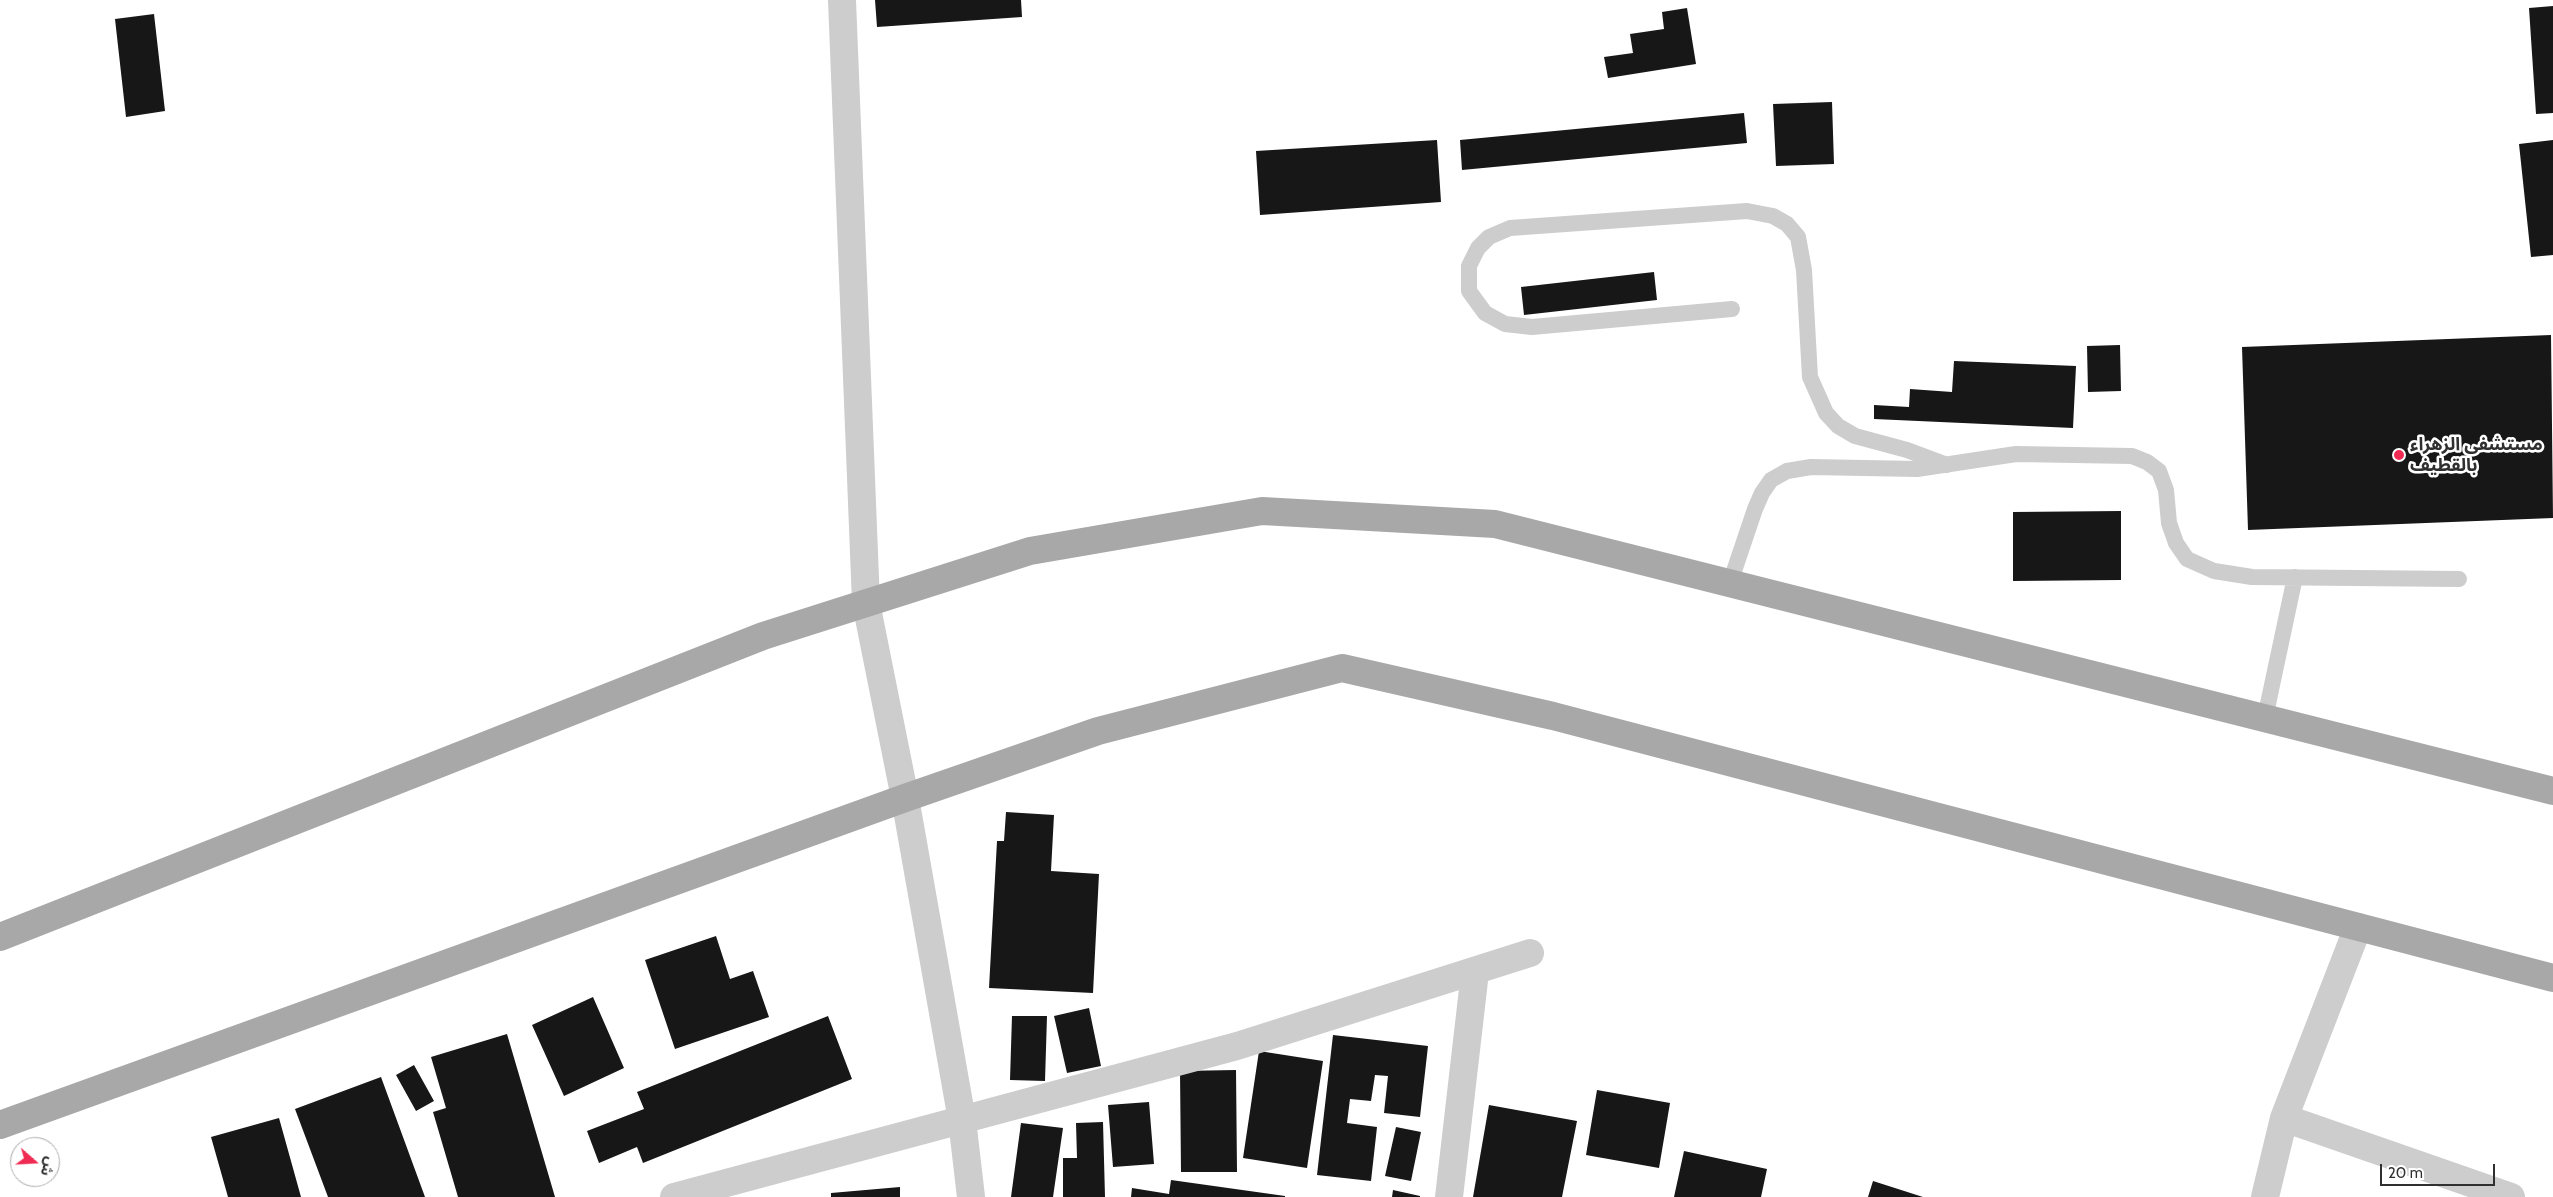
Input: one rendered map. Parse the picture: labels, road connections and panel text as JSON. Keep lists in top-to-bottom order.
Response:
{
  "places": ["مستشفى الزهراء بالقطيف"],
  "scale_bar": "20 m",
  "north": "right"
}
